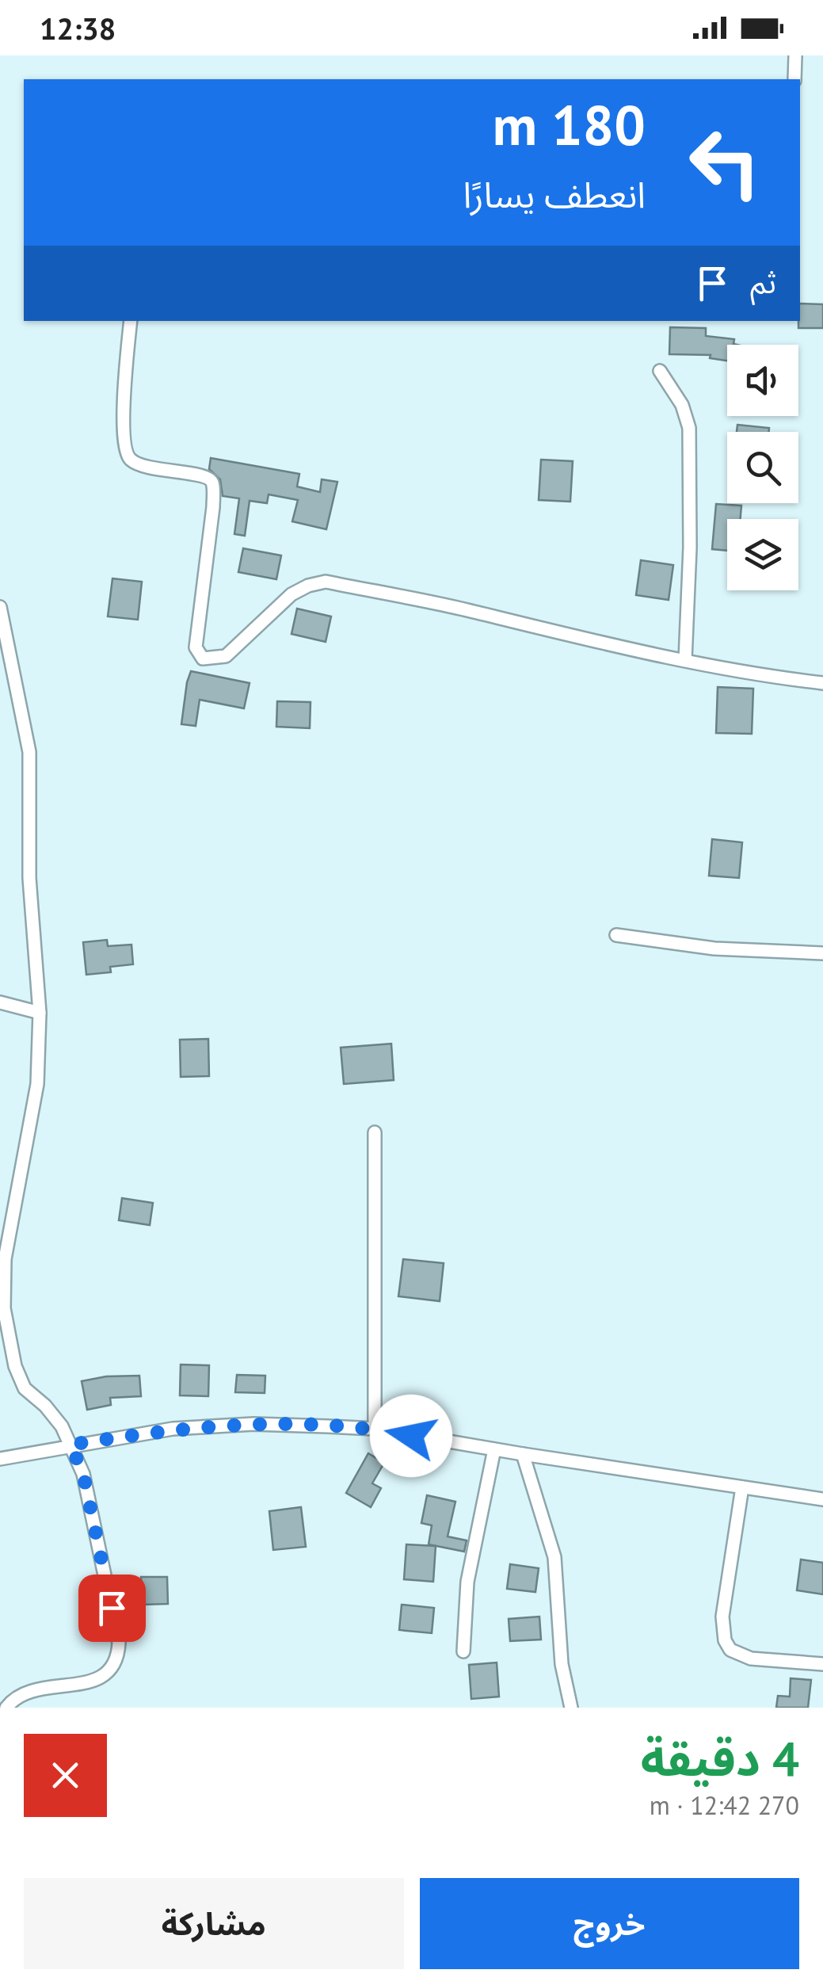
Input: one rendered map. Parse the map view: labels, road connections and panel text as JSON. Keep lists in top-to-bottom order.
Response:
{
  "page": {
    "status": "12:38",
    "turn": ["180 m", "انعطف يسارًا"],
    "then": "ثم",
    "heading": ["4 دقيقة", "270 m · 12:42"],
    "buttons": ["خروج", "مشاركة"]
  }
}
